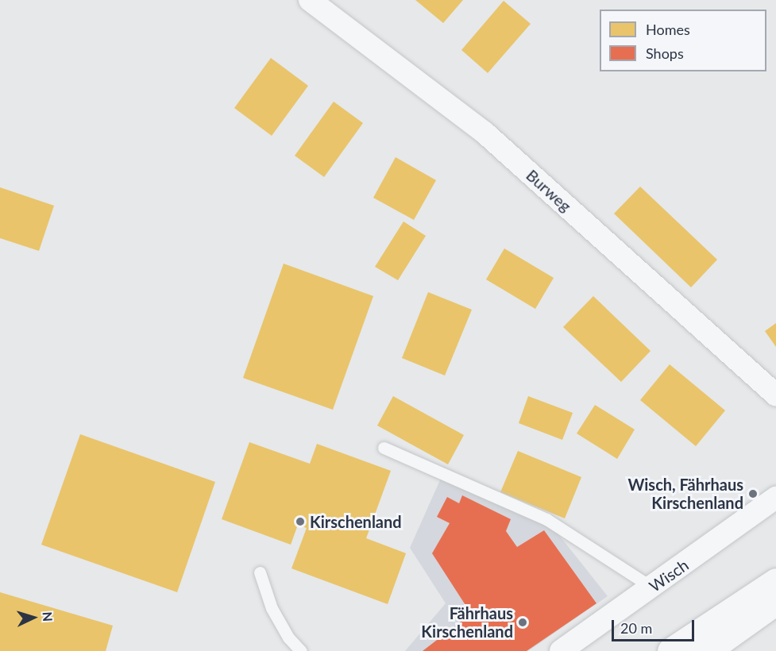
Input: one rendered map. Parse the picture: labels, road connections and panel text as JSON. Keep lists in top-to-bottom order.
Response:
{
  "streets": {
    "street": ["Burweg", "Wisch"]
  },
  "places": ["Wisch, Fährhaus Kirschenland", "Kirschenland", "Fährhaus Kirschenland"],
  "legend": ["Homes", "Shops"],
  "scale_bar": "20 m",
  "north": "right"
}
